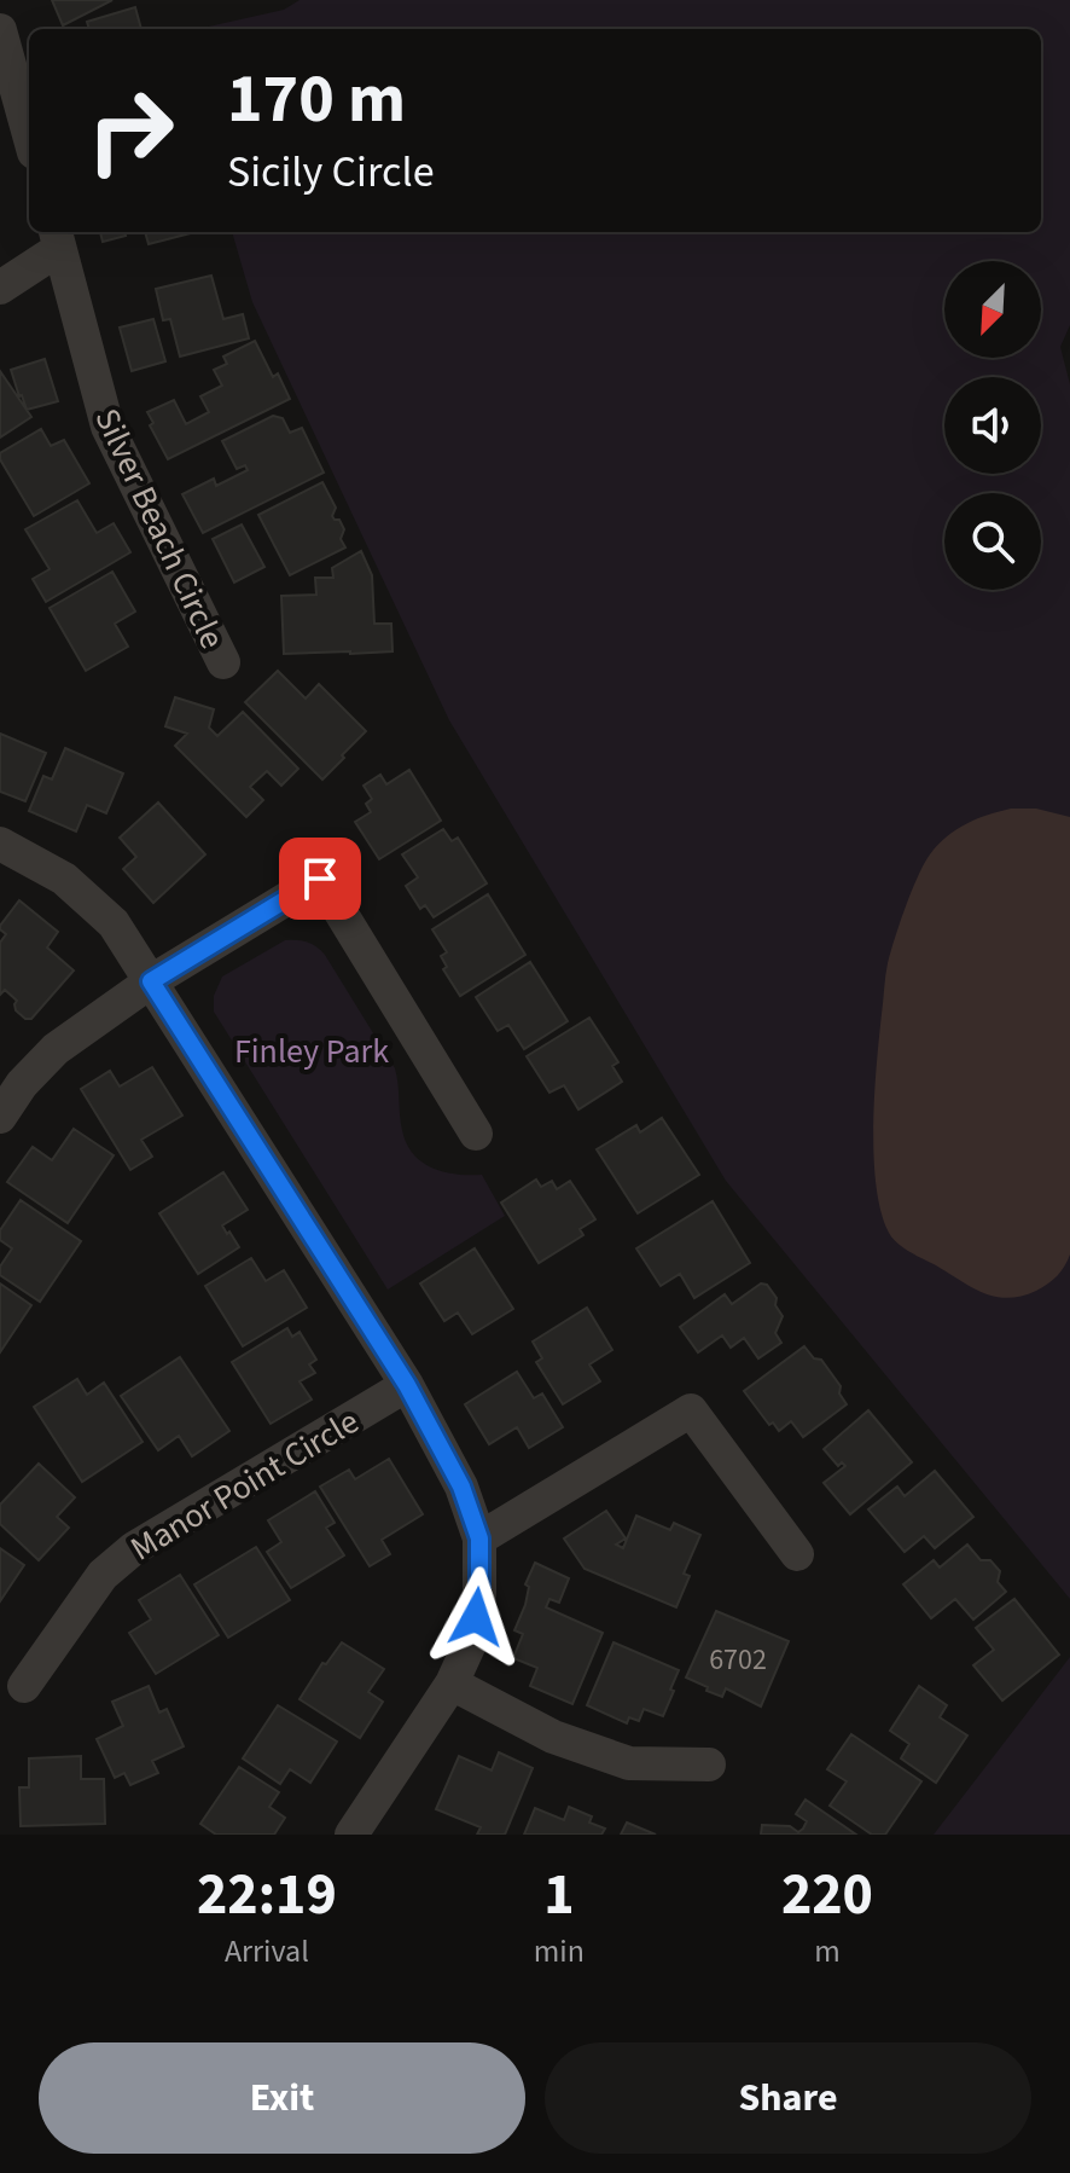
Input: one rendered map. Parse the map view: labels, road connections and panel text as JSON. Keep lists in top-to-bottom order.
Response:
{
  "streets": {
    "street": ["Silver Beach Circle", "Manor Point Circle"]
  },
  "parks": ["Finley Park"],
  "house_numbers": ["6702"],
  "north": "bottom left",
  "page": {
    "turn": ["170 m", "Sicily Circle"],
    "eta": [
      "22:19",
      "Arrival",
      "1",
      "min",
      "220",
      "m"
    ],
    "buttons": ["Exit", "Share"]
  }
}
